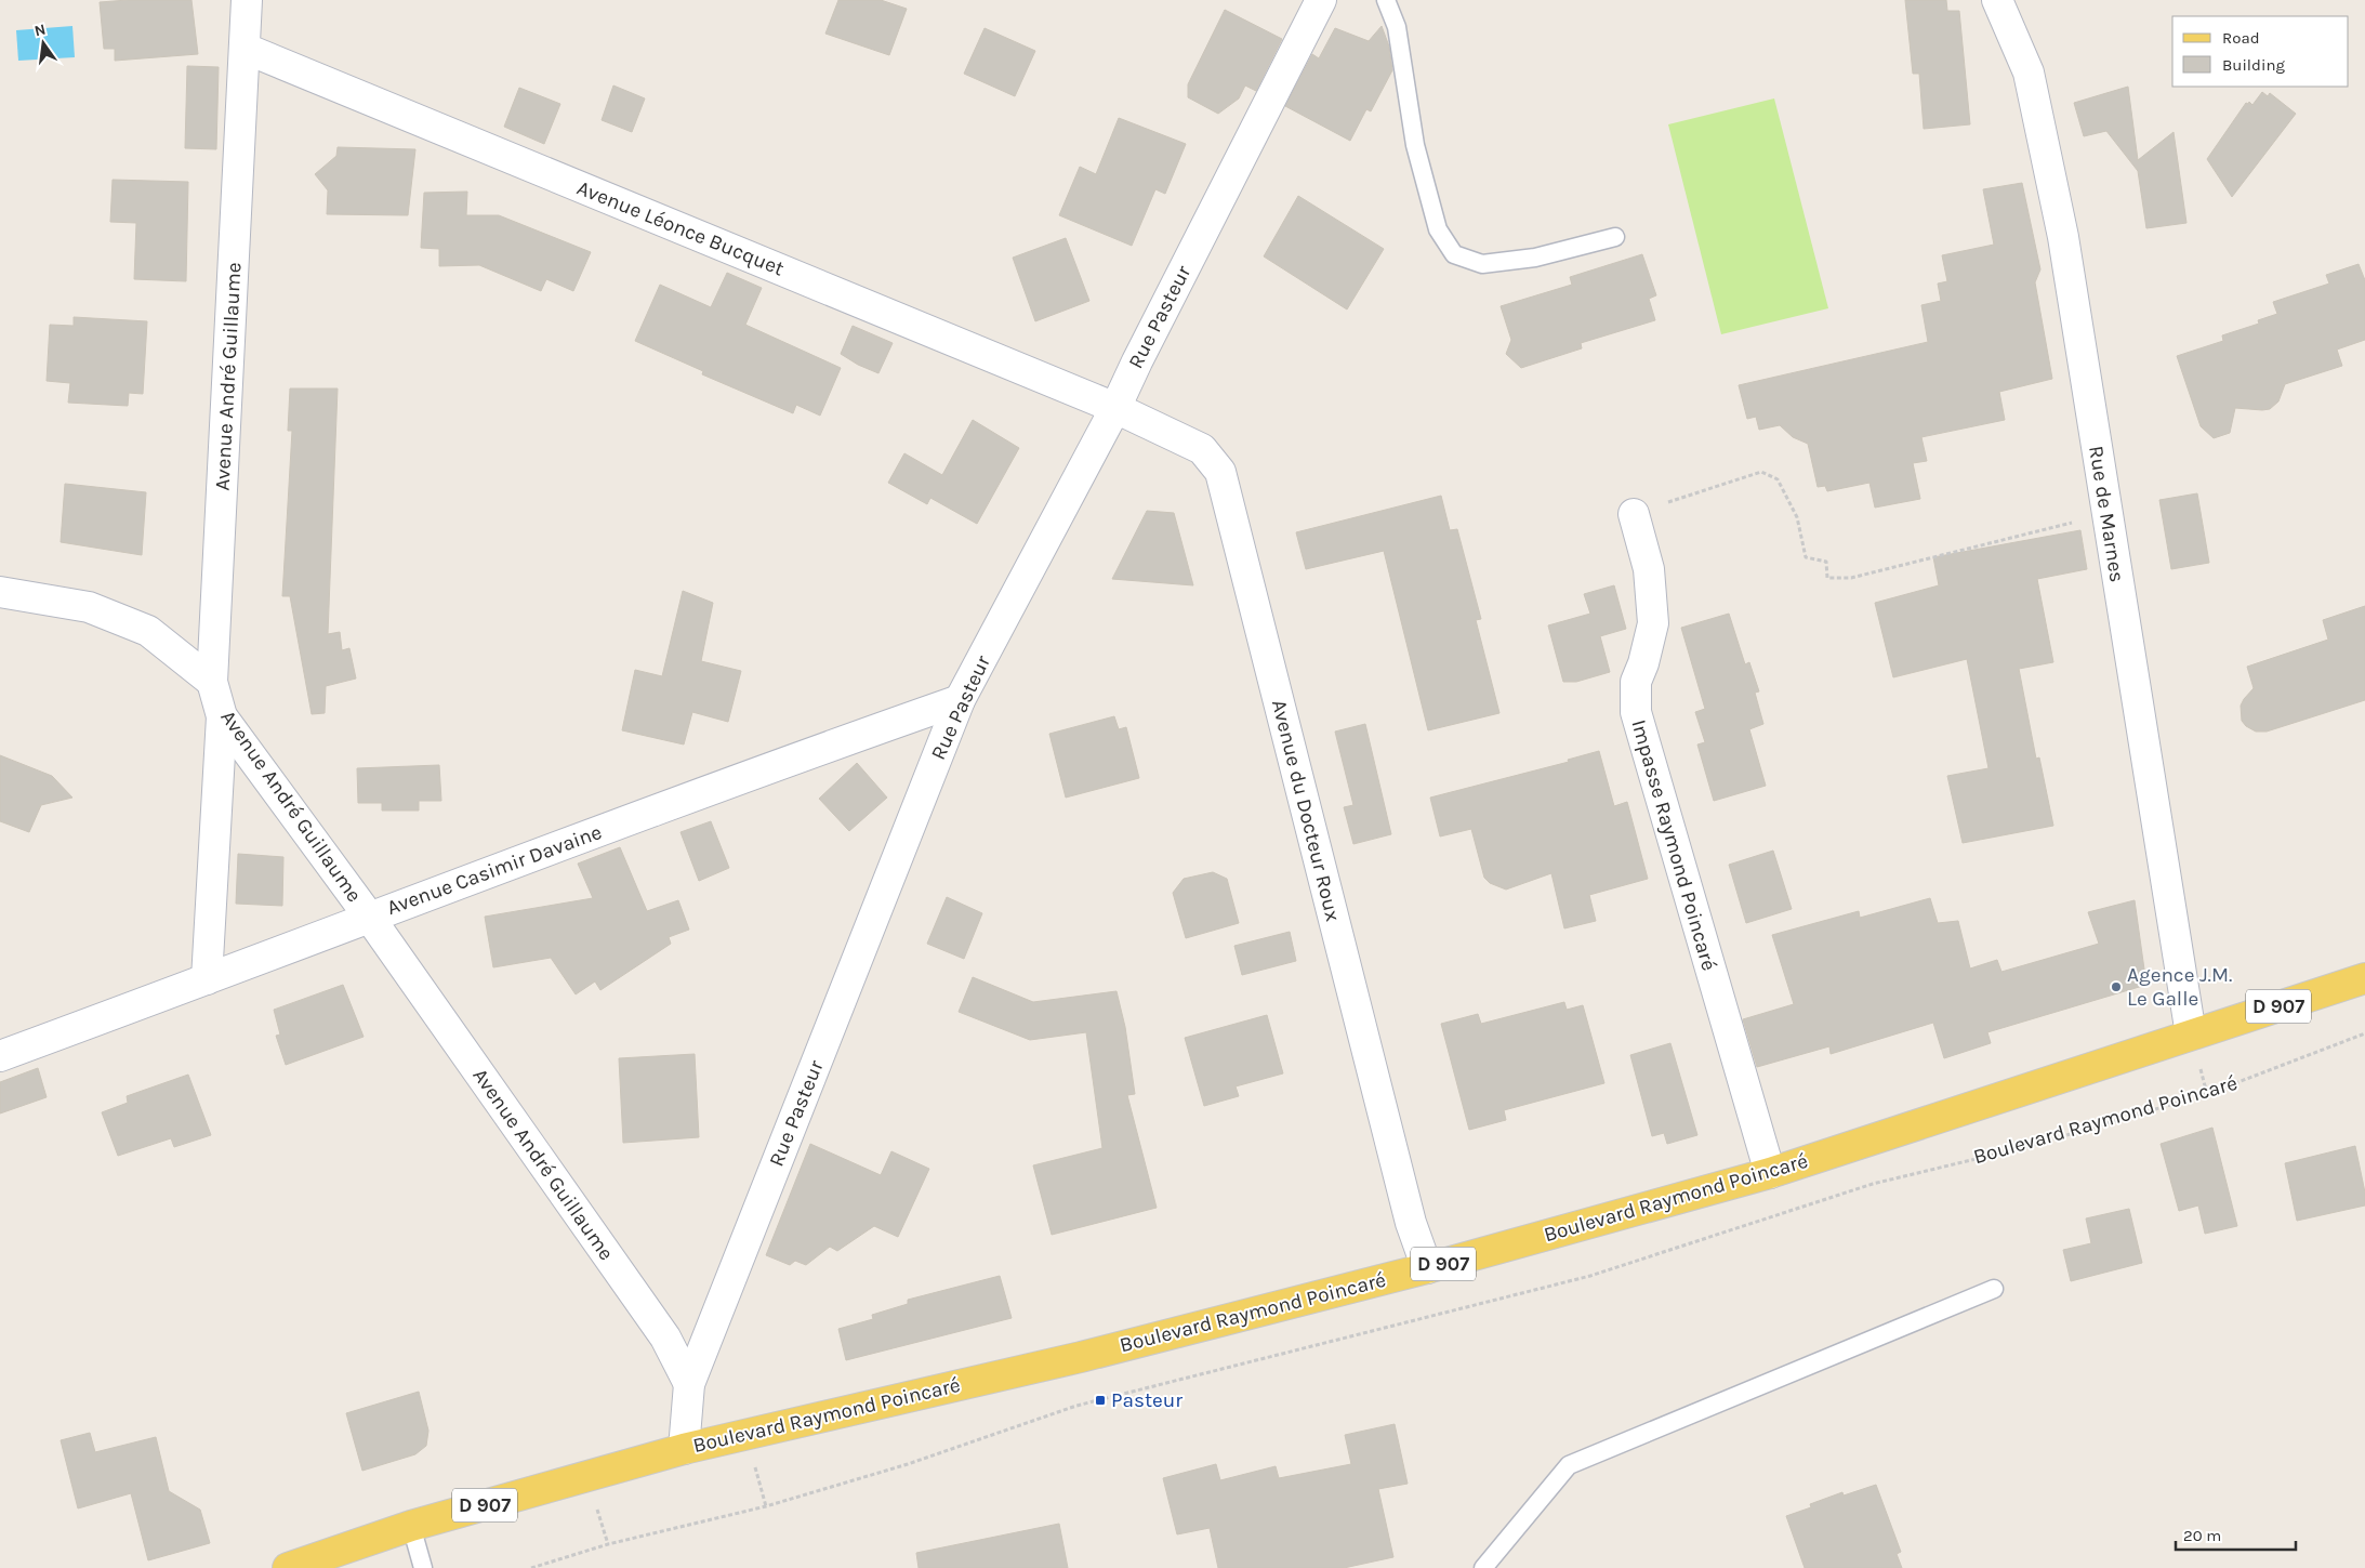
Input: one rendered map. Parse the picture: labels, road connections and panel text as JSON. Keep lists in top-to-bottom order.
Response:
{
  "streets": {
    "main road": ["D 907", "Boulevard Raymond Poincaré"],
    "street": [
      "Avenue Léonce Bucquet",
      "Rue Pasteur",
      "Avenue André Guillaume",
      "Rue de Marnes",
      "Avenue du Docteur Roux",
      "Impasse Raymond Poincaré",
      "Avenue Casimir Davaine"
    ]
  },
  "crossings": [
    ["Avenue Léonce Bucquet", "Rue Pasteur"],
    ["Avenue Léonce Bucquet", "Avenue André Guillaume"],
    ["Avenue Léonce Bucquet", "Avenue du Docteur Roux"],
    ["Rue Pasteur", "Avenue André Guillaume"],
    ["Rue Pasteur", "Avenue du Docteur Roux"],
    ["Rue Pasteur", "Avenue Casimir Davaine"],
    ["Rue Pasteur", "Boulevard Raymond Poincaré"],
    ["Avenue André Guillaume", "Avenue Casimir Davaine"],
    ["Rue de Marnes", "Boulevard Raymond Poincaré"],
    ["Avenue du Docteur Roux", "Boulevard Raymond Poincaré"],
    ["Impasse Raymond Poincaré", "Boulevard Raymond Poincaré"]
  ],
  "places": {
    "other": ["Agence J.M. Le Galle"],
    "transit": ["Pasteur"]
  },
  "legend": ["Road", "Building"],
  "scale_bar": "20 m",
  "north": "top"
}
